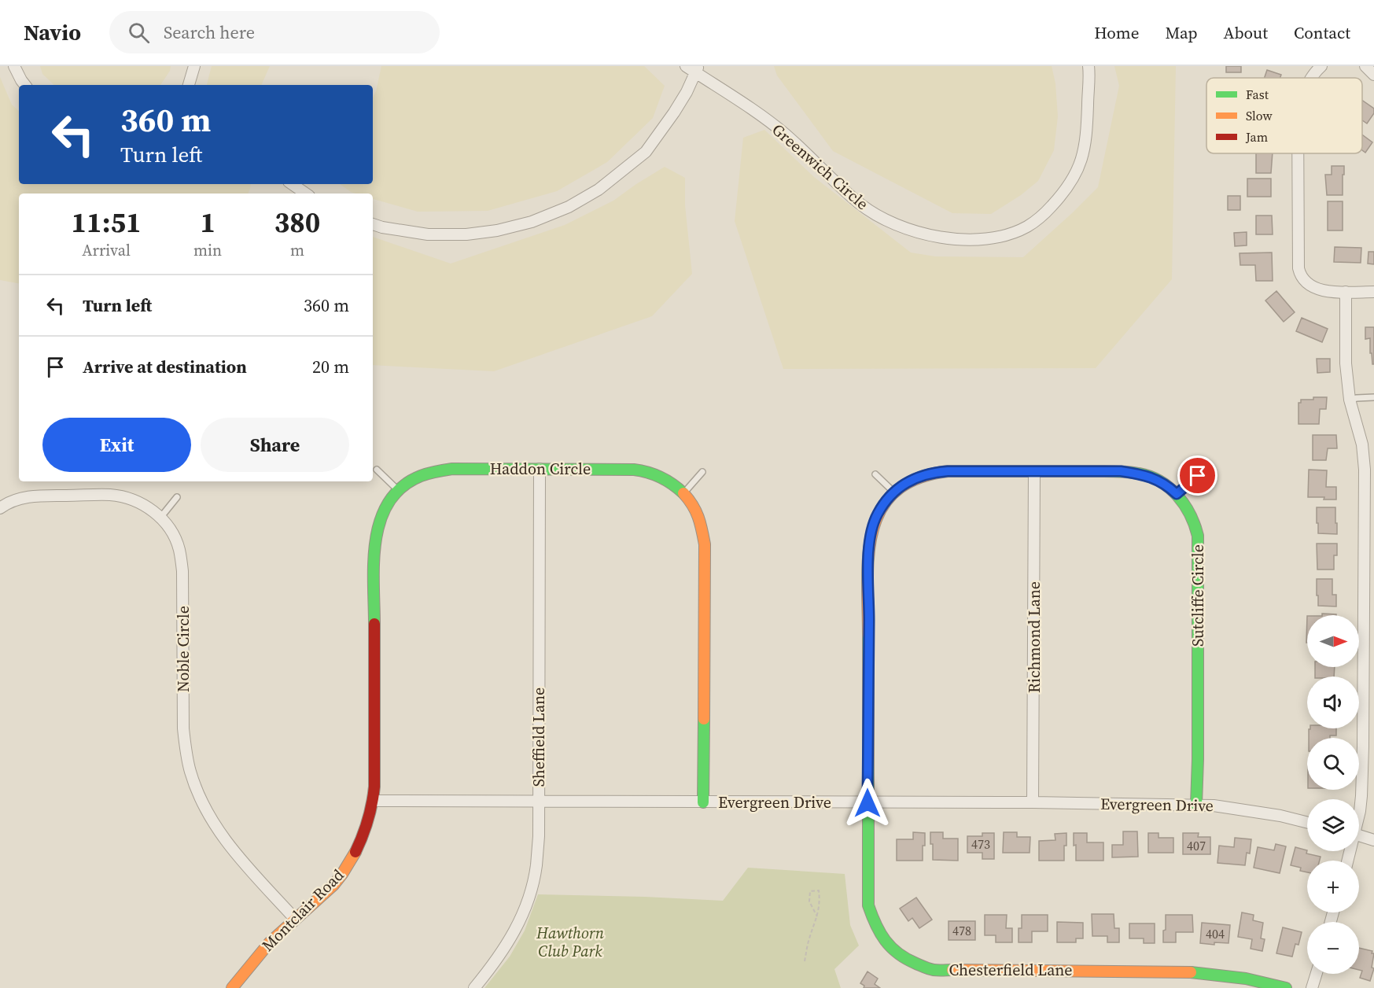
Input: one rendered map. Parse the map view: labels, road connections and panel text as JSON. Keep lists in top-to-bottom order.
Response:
{
  "streets": {
    "street": [
      "Greenwich Circle",
      "Haddon Circle",
      "Sutcliffe Circle",
      "Richmond Lane",
      "Noble Circle",
      "Sheffield Lane",
      "Evergreen Drive",
      "Montclair Road",
      "Chesterfield Lane"
    ]
  },
  "crossings": [
    ["Haddon Circle", "Sheffield Lane"],
    ["Haddon Circle", "Evergreen Drive"],
    ["Haddon Circle", "Montclair Road"],
    ["Sutcliffe Circle", "Richmond Lane"],
    ["Sutcliffe Circle", "Evergreen Drive"],
    ["Sutcliffe Circle", "Chesterfield Lane"],
    ["Richmond Lane", "Evergreen Drive"],
    ["Noble Circle", "Montclair Road"],
    ["Sheffield Lane", "Evergreen Drive"],
    ["Evergreen Drive", "Montclair Road"],
    ["Evergreen Drive", "Chesterfield Lane"]
  ],
  "parks": ["Hawthorn Club Park"],
  "house_numbers": [
    "473",
    "407",
    "478",
    "404"
  ],
  "legend": ["Fast", "Slow", "Jam"],
  "north": "right",
  "page": {
    "header": "Navio",
    "search": "Search here",
    "nav": [
      "Home",
      "Map",
      "About",
      "Contact"
    ],
    "turn": ["360 m", "Turn left"],
    "eta": [
      "11:51",
      "Arrival",
      "1",
      "min",
      "380",
      "m"
    ],
    "list": [
      {
        "name": "Turn left",
        "value": "360 m"
      },
      {
        "name": "Arrive at destination",
        "value": "20 m"
      }
    ],
    "buttons": ["Exit", "Share"],
    "map_buttons": ["+", "−"]
  }
}
